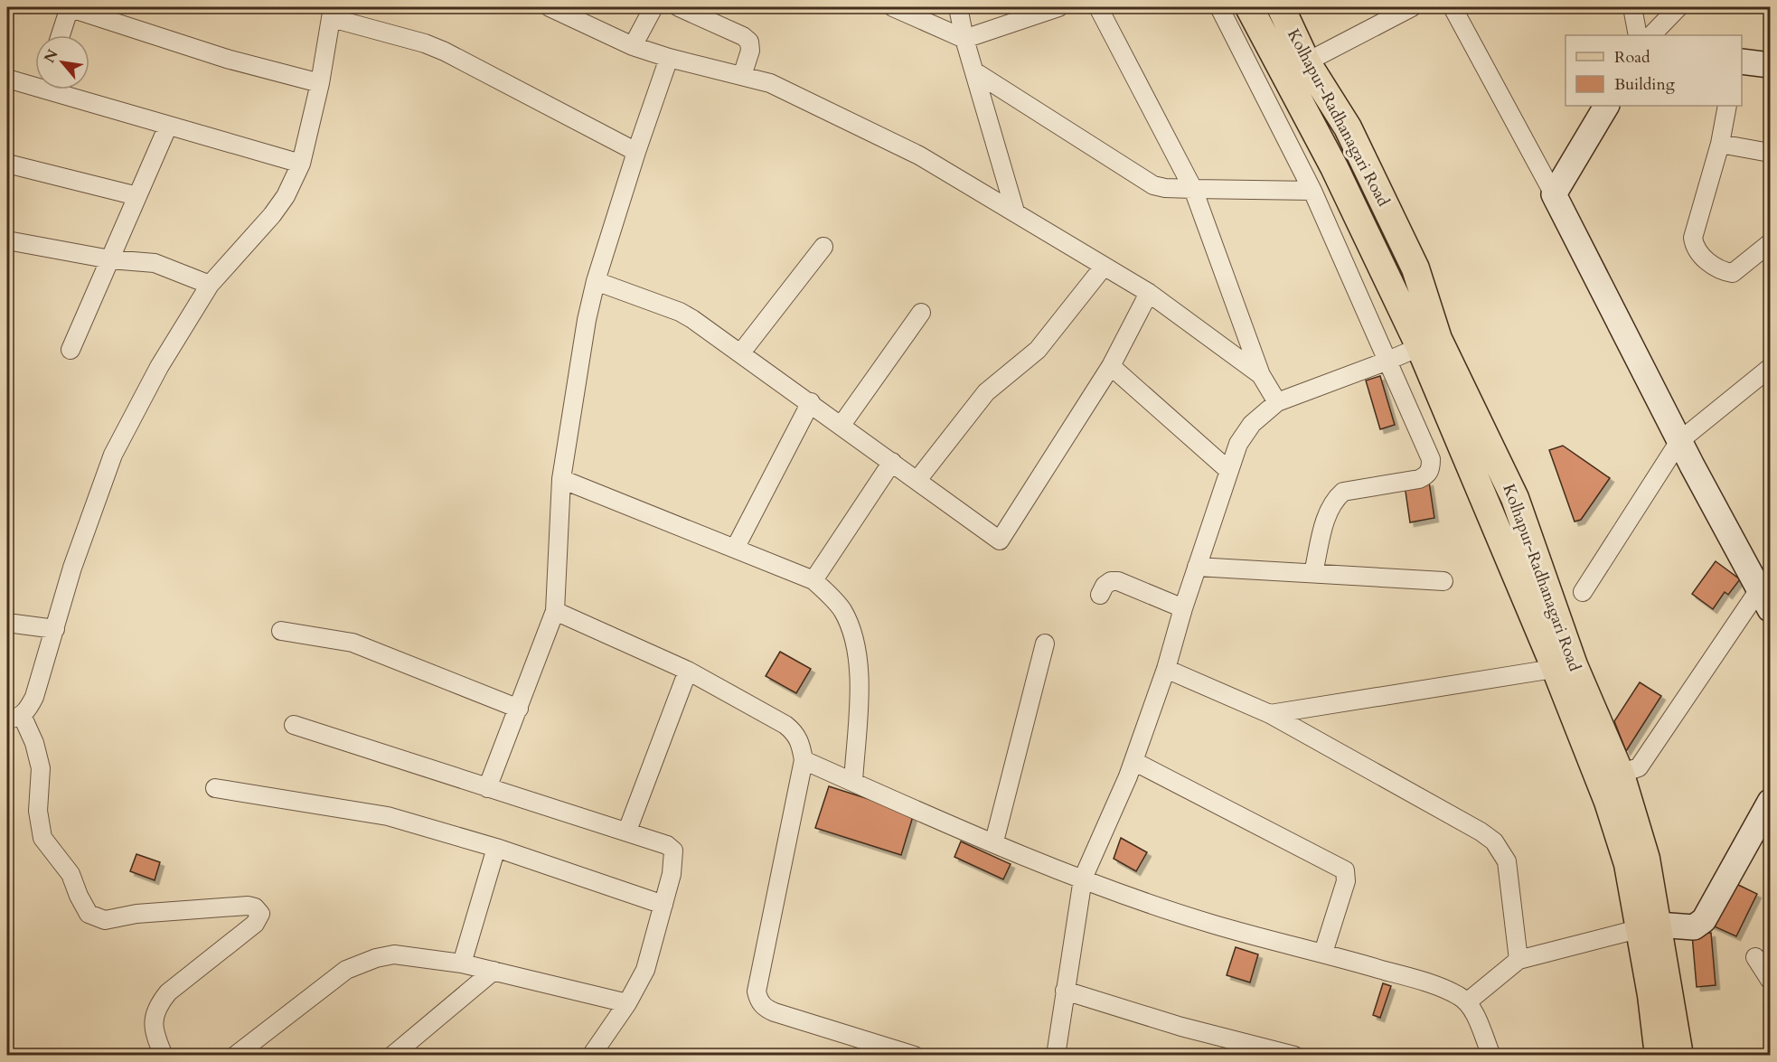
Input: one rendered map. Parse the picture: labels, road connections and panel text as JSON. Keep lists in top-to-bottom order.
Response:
{
  "streets": {
    "main road": ["Kolhapur-Radhanagari Road"]
  },
  "legend": ["Road", "Building"],
  "north": "top left"
}
